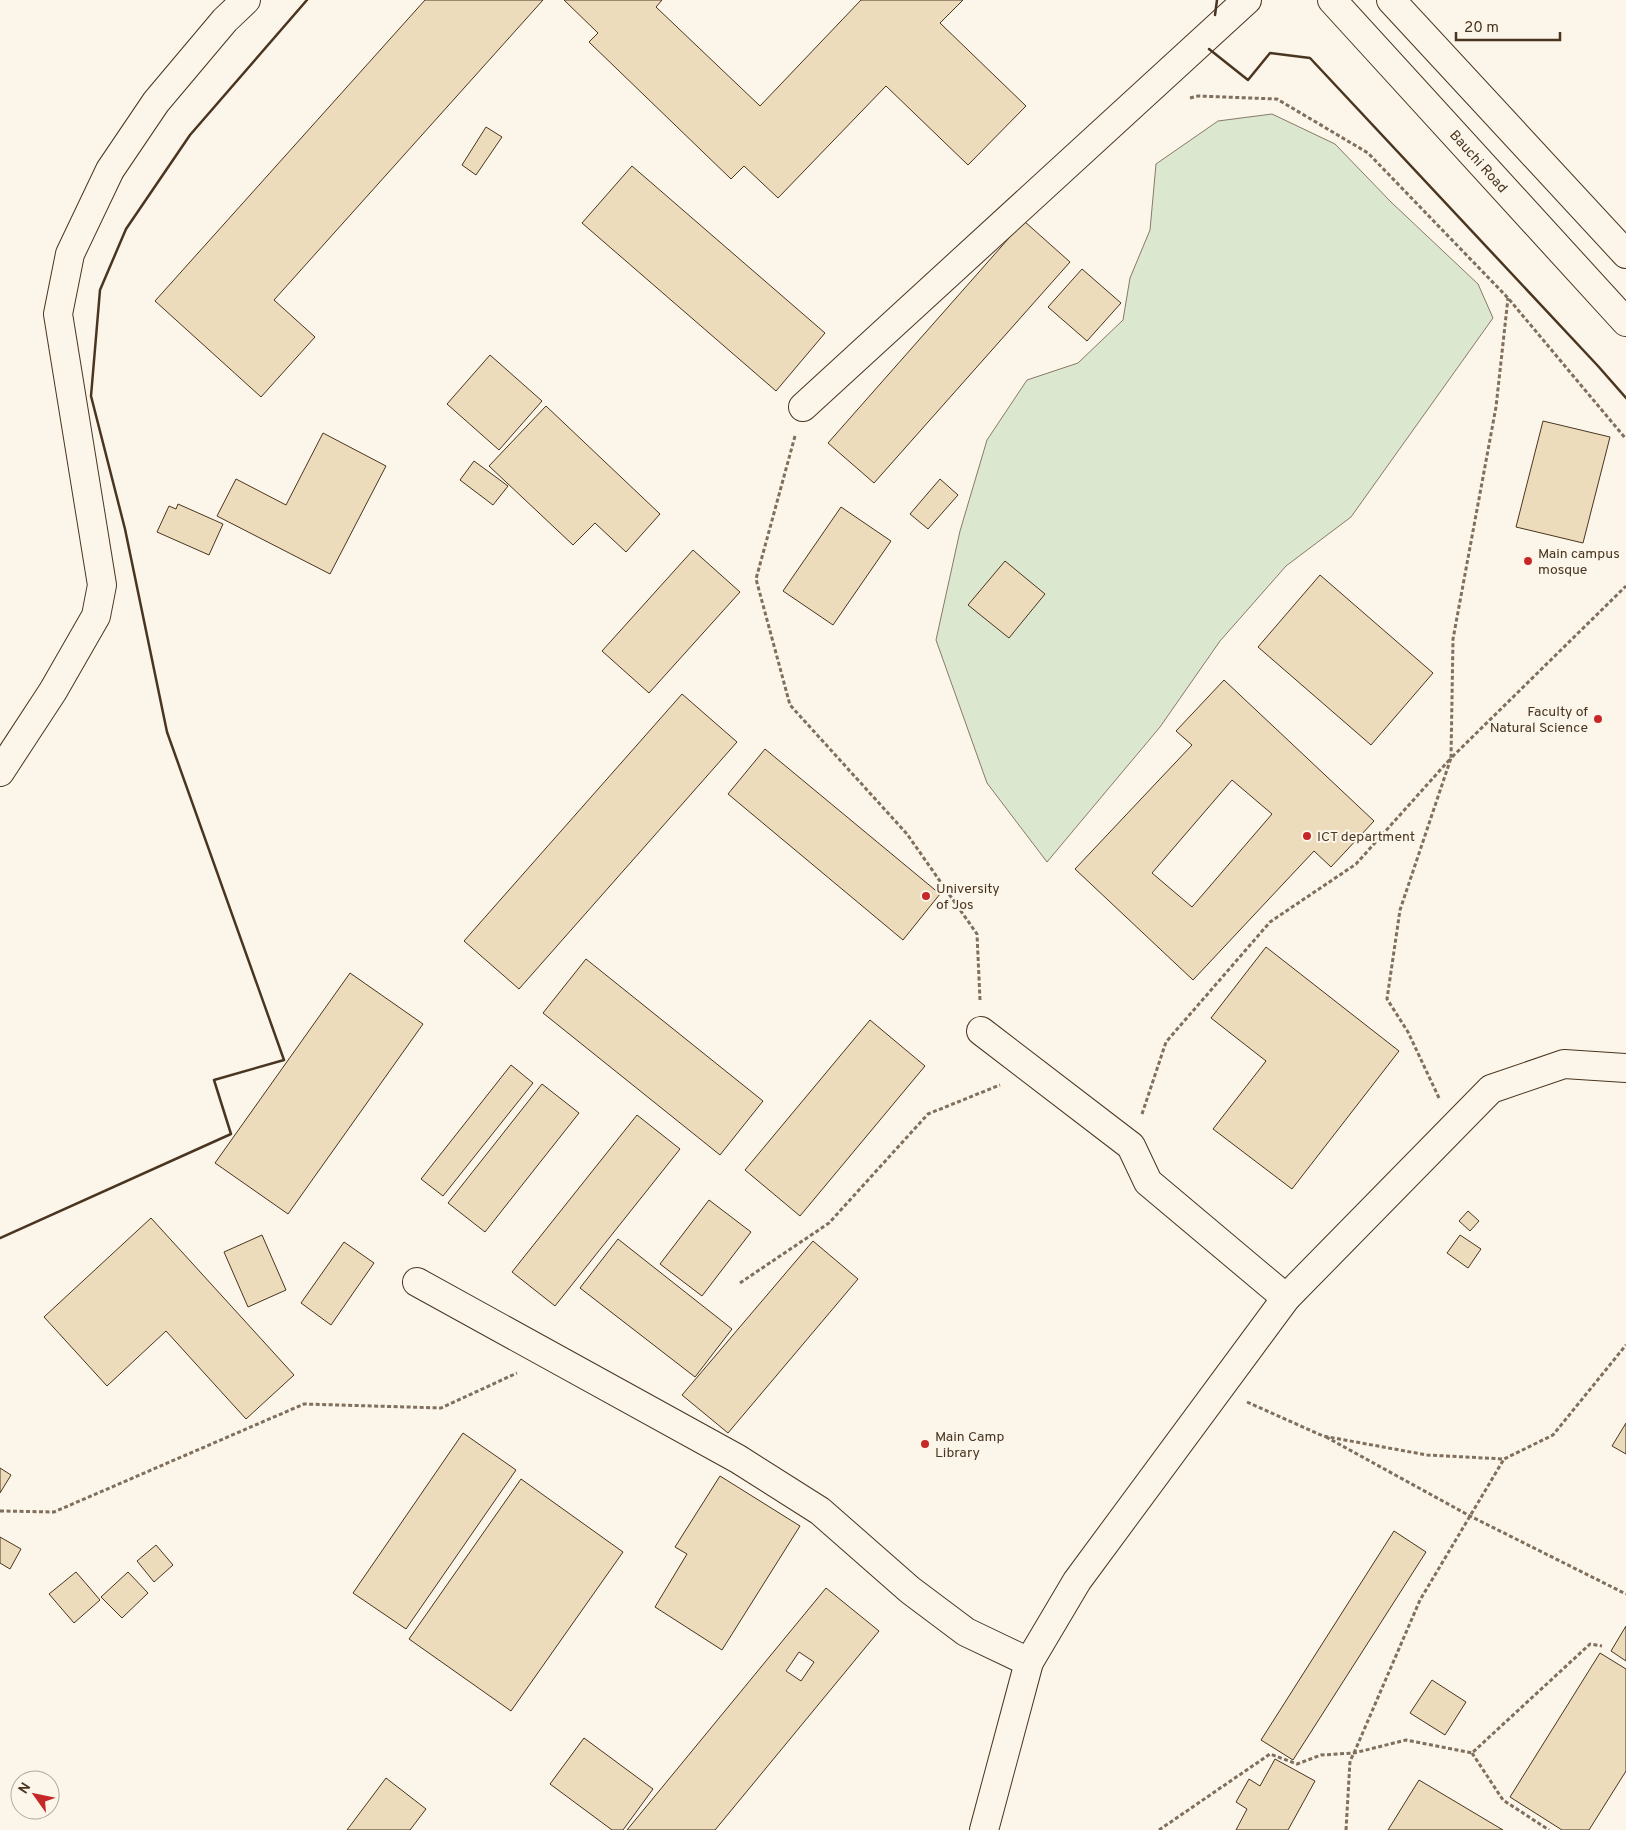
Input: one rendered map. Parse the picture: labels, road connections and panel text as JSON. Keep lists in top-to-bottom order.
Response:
{
  "streets": {
    "main road": ["Bauchi Road"]
  },
  "places": [
    "Main campus mosque",
    "Faculty of Natural Science",
    "ICT department",
    "University of Jos",
    "Main Camp Library"
  ],
  "scale_bar": "20 m",
  "north": "top left"
}
